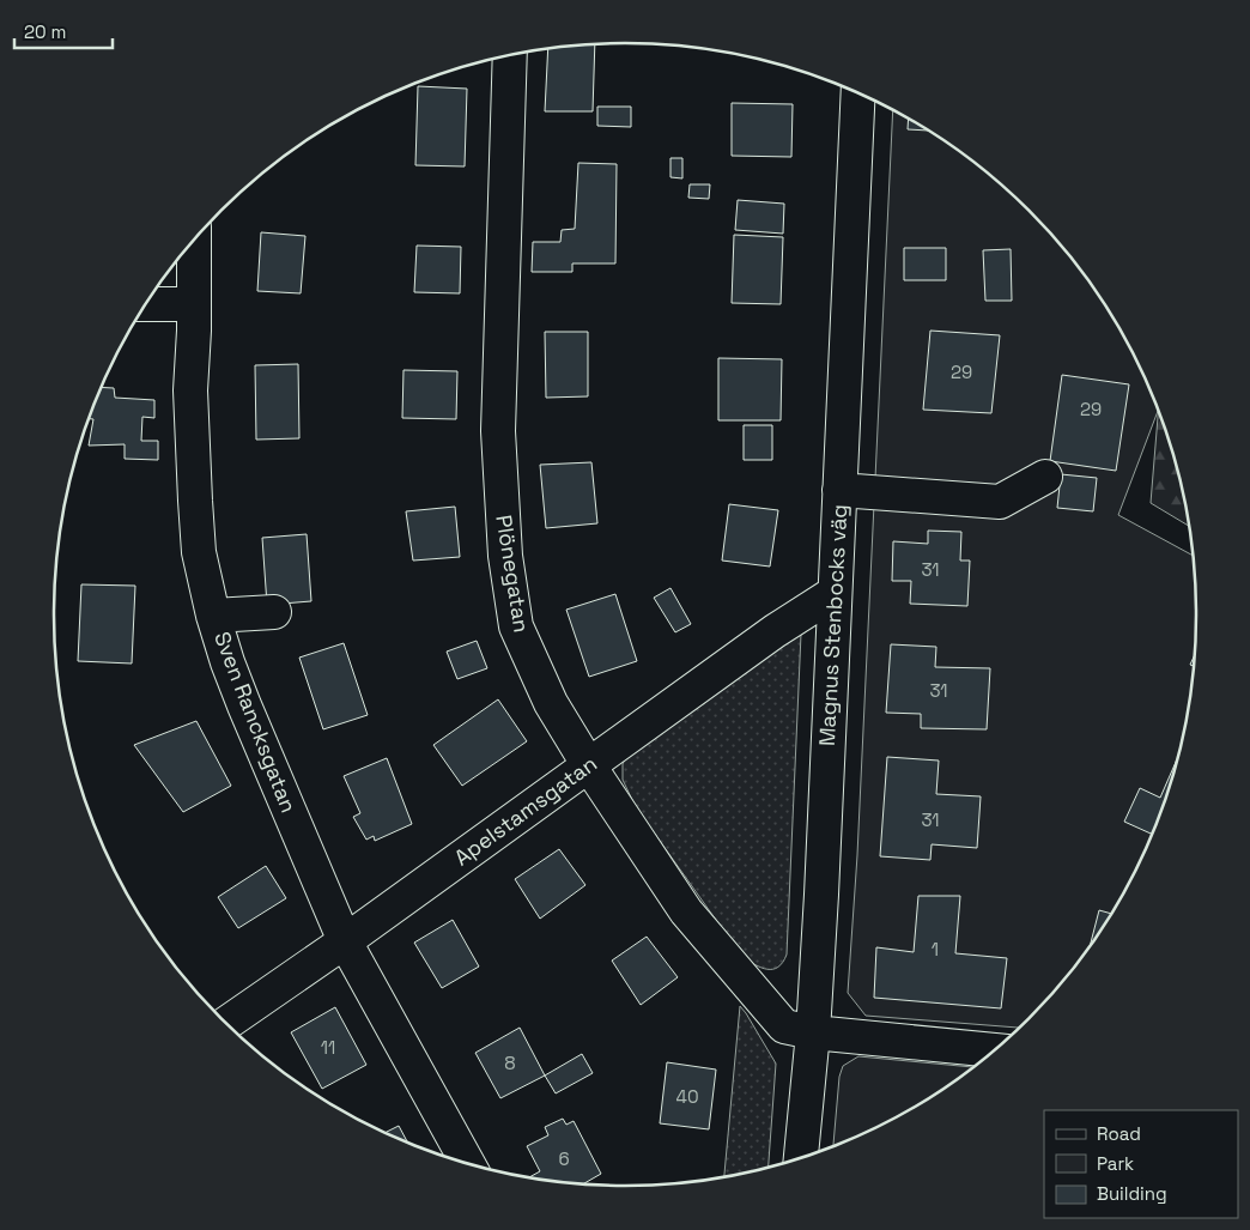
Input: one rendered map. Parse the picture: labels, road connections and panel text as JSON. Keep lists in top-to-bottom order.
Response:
{
  "streets": {
    "street": [
      "Plönegatan",
      "Magnus Stenbocks väg",
      "Sven Rancksgatan",
      "Apelstamsgatan"
    ]
  },
  "crossings": [
    ["Plönegatan", "Magnus Stenbocks väg"],
    ["Plönegatan", "Apelstamsgatan"],
    ["Magnus Stenbocks väg", "Apelstamsgatan"],
    ["Sven Rancksgatan", "Apelstamsgatan"]
  ],
  "house_numbers": [
    "29",
    "29",
    "31",
    "31",
    "31",
    "1",
    "11",
    "8",
    "40",
    "6"
  ],
  "legend": ["Road", "Park", "Building"],
  "scale_bar": "20 m"
}
